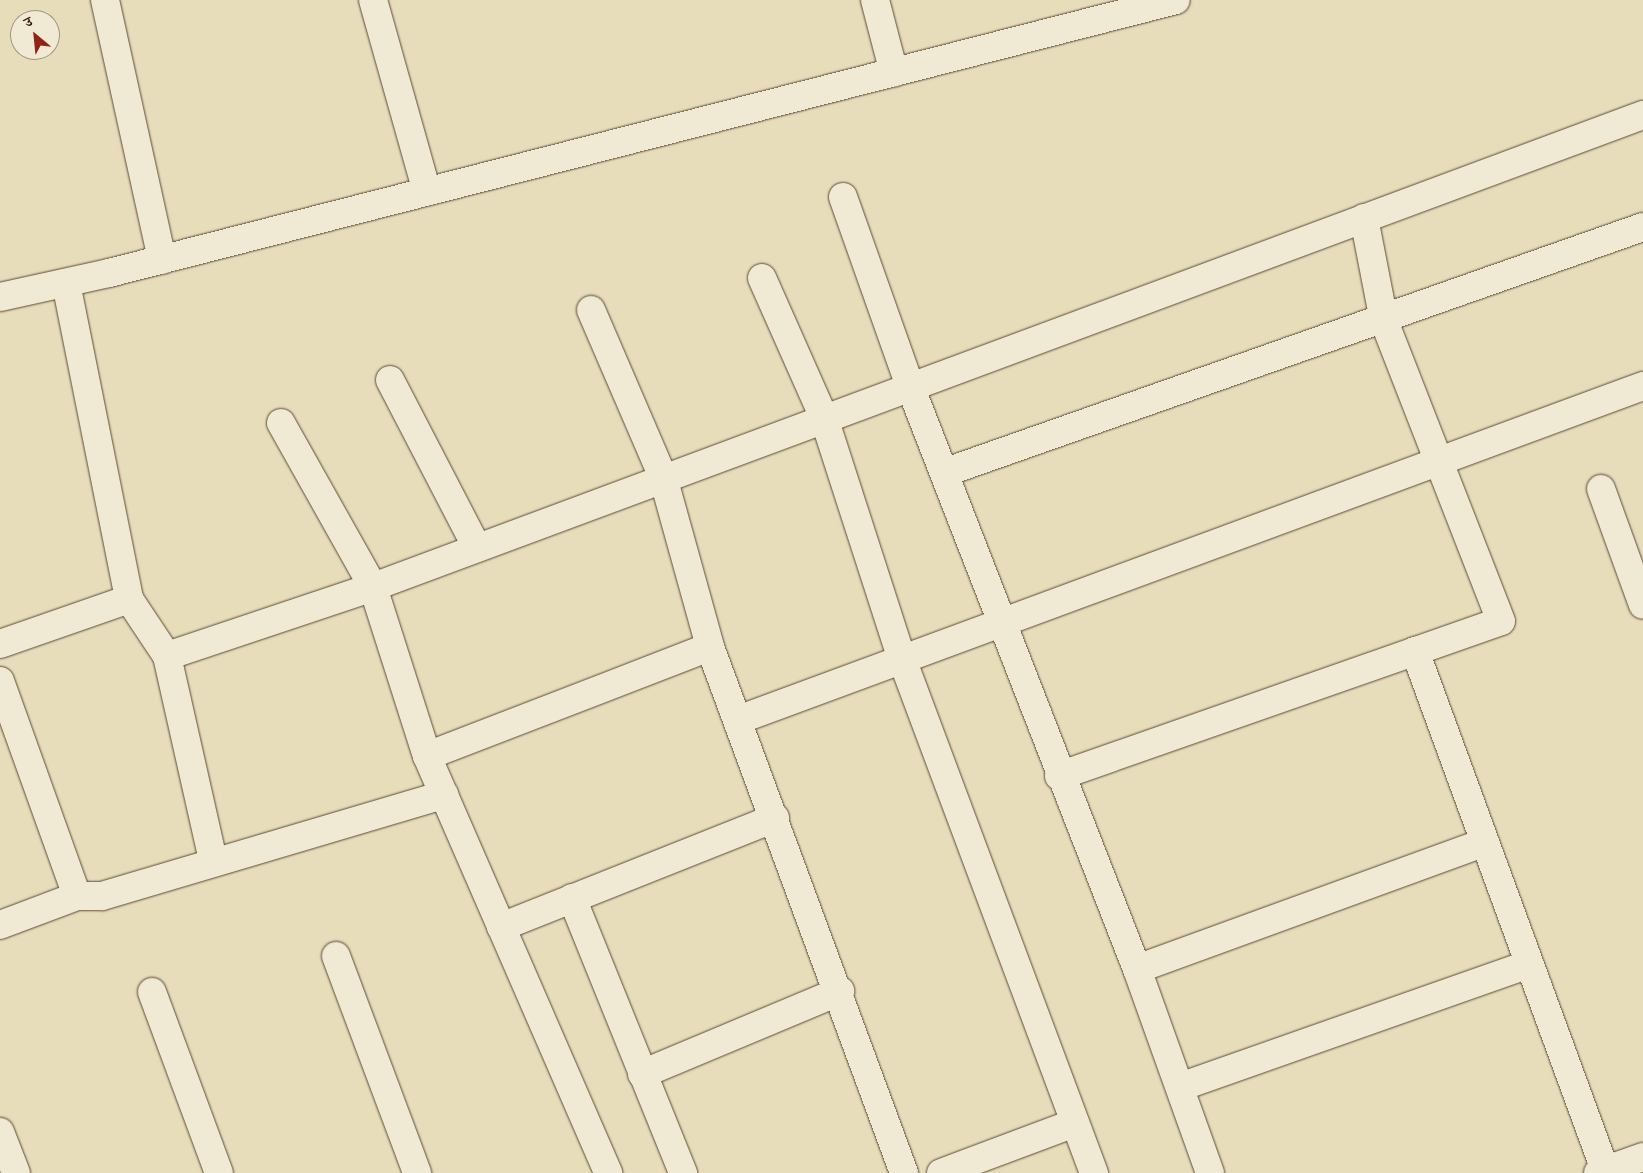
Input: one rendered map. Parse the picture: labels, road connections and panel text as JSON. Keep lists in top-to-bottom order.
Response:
{
  "north": "top left"
}
